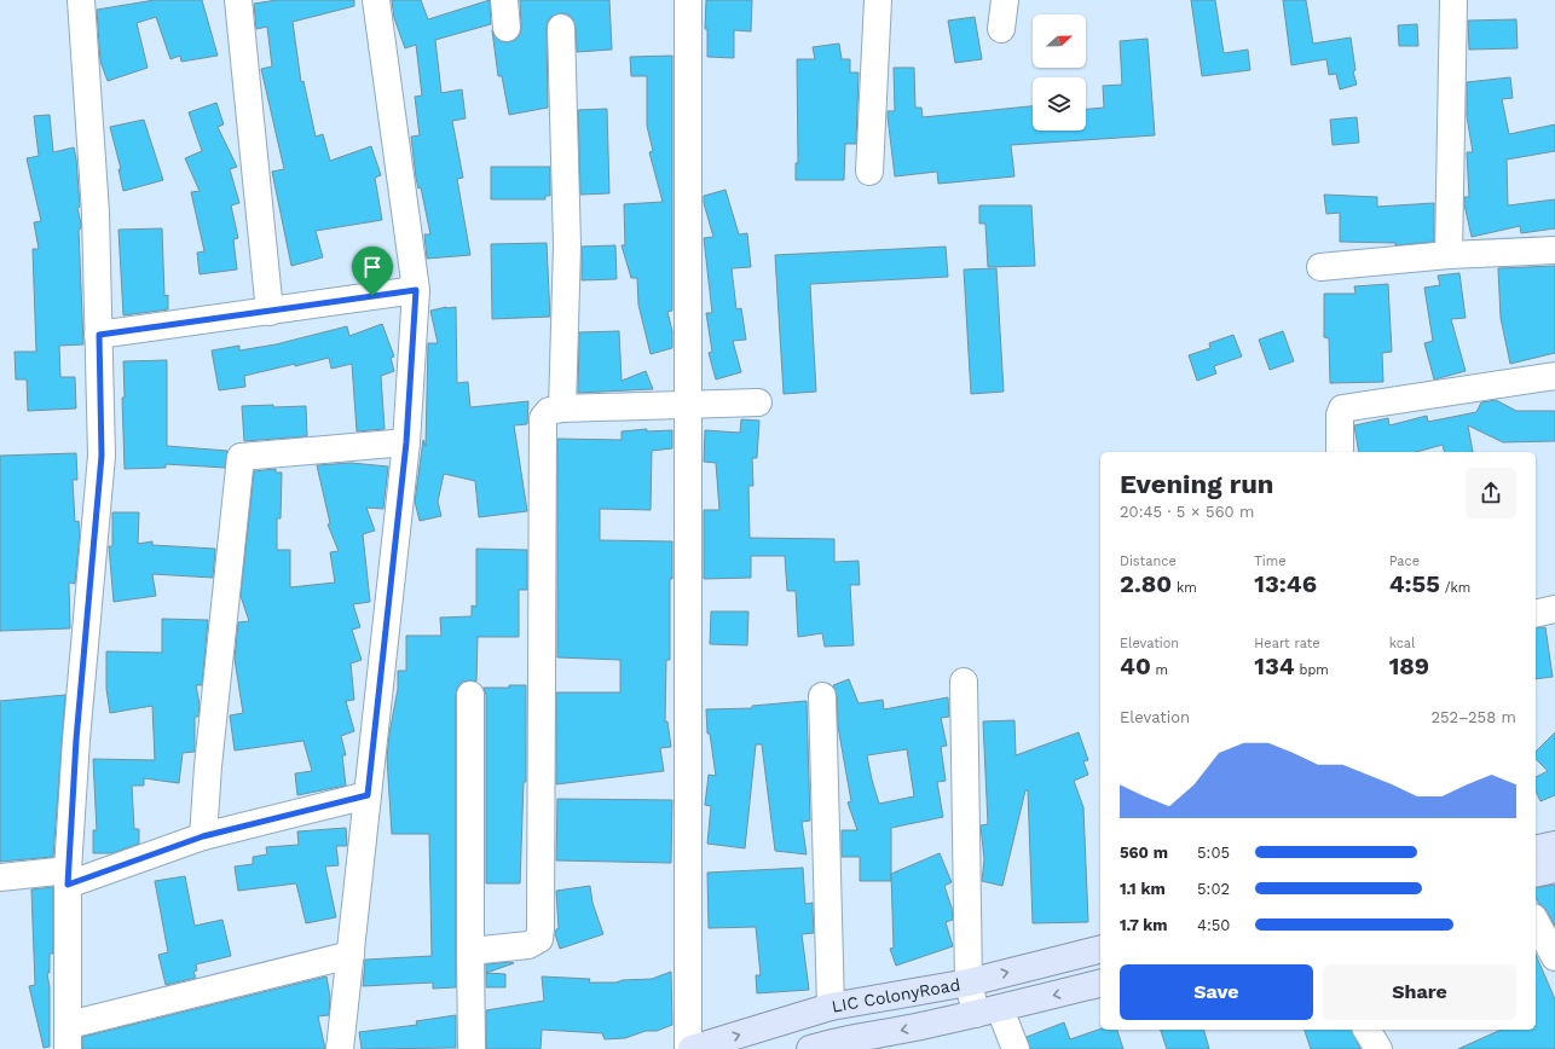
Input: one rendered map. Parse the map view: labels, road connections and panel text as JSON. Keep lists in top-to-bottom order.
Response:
{
  "streets": {
    "main road": ["LIC ColonyRoad"]
  },
  "north": "right",
  "page": {
    "heading": ["Evening run", "20:45 · 5 × 560 m"],
    "stats": [
      ["Distance", "2.80 km"],
      ["Time", "13:46"],
      ["Pace", "4:55 /km"],
      ["Elevation", "40 m"],
      ["Heart rate", "134 bpm"],
      ["kcal", "189"]
    ],
    "chart": ["Elevation", "252–258 m"],
    "list": [
      {
        "name": "560 m",
        "note": "5:05"
      },
      {
        "name": "1.1 km",
        "note": "5:02"
      },
      {
        "name": "1.7 km",
        "note": "4:50"
      }
    ],
    "buttons": ["Save", "Share"]
  }
}
